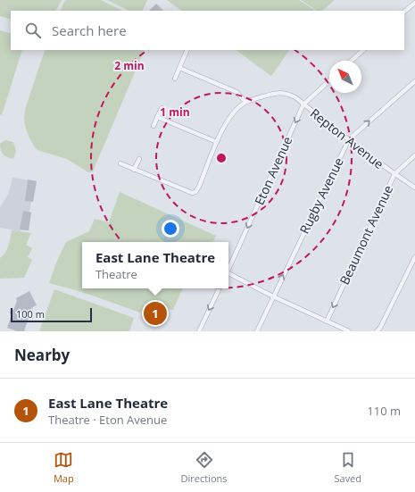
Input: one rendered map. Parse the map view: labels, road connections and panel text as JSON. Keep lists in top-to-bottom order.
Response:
{
  "streets": {
    "street": [
      "Repton Avenue",
      "Eton Avenue",
      "Rugby Avenue",
      "Beaumont Avenue"
    ]
  },
  "crossings": [
    ["Repton Avenue", "Eton Avenue"],
    ["Repton Avenue", "Rugby Avenue"],
    ["Repton Avenue", "Beaumont Avenue"]
  ],
  "one_way": ["Eton Avenue", "Rugby Avenue", "Beaumont Avenue"],
  "scale_bar": "100 m",
  "north": "top left",
  "page": {
    "search": "Search here",
    "popup": ["East Lane Theatre", "Theatre"],
    "pins": "1",
    "scale": "100 m",
    "heading": "Nearby",
    "list": [
      {
        "mark": "1",
        "name": "East Lane Theatre",
        "note": "Theatre · Eton Avenue",
        "value": "110 m"
      }
    ],
    "nav": ["Map", "Directions", "Saved"]
  },
  "rings": ["2 min", "1 min"]
}
